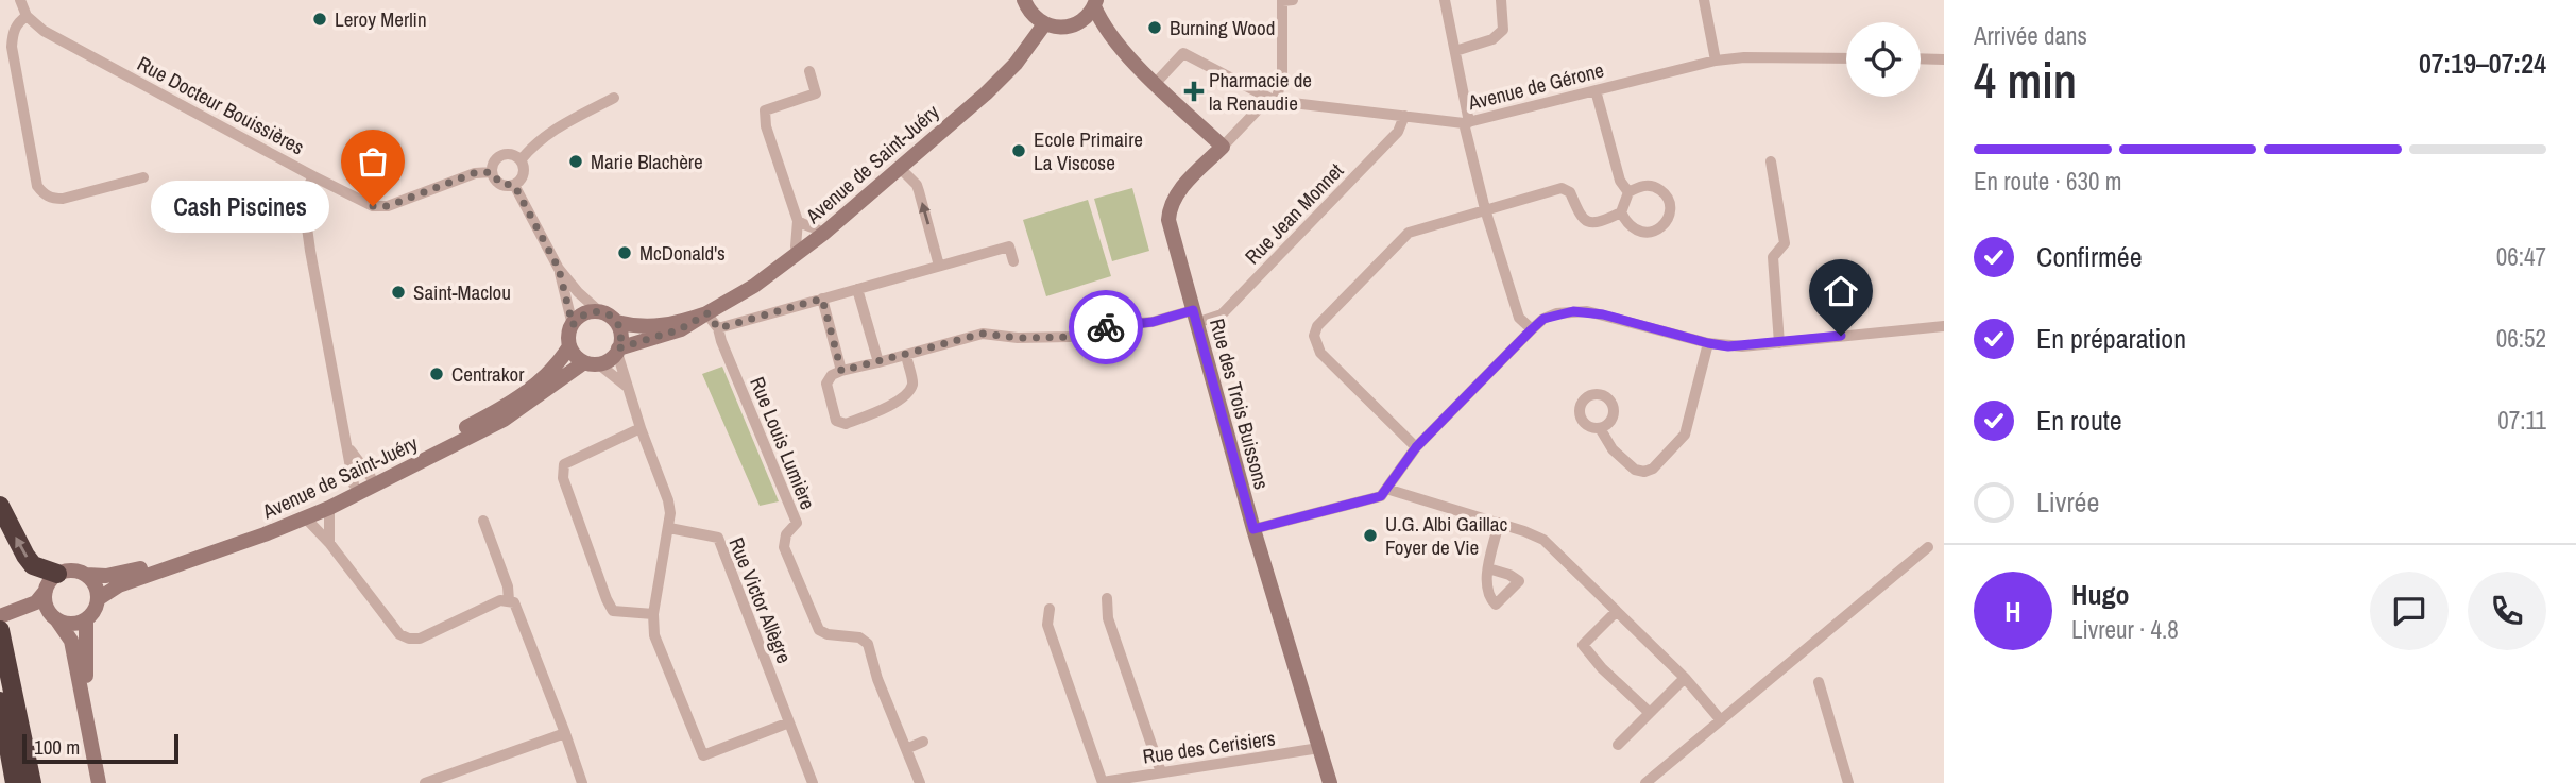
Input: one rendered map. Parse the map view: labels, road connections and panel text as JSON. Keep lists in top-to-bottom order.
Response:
{
  "streets": {
    "main road": ["Avenue de Saint-Juéry", "Rue des Trois Buissons"],
    "street": [
      "Avenue de Gérone",
      "Rue Docteur Bouissières",
      "Rue Jean Monnet",
      "Rue Louis Lumière",
      "Rue Victor Allègre",
      "Rue des Cerisiers"
    ]
  },
  "crossings": [
    ["Avenue de Gérone", "Rue Jean Monnet"],
    ["Rue Docteur Bouissières", "Avenue de Saint-Juéry"],
    ["Rue Jean Monnet", "Rue des Trois Buissons"],
    ["Rue des Trois Buissons", "Rue des Cerisiers"]
  ],
  "places": {
    "other": [
      "Leroy Merlin",
      "Burning Wood",
      "Ecole Primaire La Viscose",
      "Marie Blachère",
      "Cash Piscines",
      "McDonald's",
      "Saint-Maclou",
      "Centrakor",
      "U.G. Albi Gaillac Foyer de Vie"
    ],
    "health": ["Pharmacie de la Renaudie"]
  },
  "scale_bar": "100 m",
  "page": {
    "heading": ["4 min", "Arrivée dans", "07:19–07:24"],
    "panel": ["Hugo", "Livreur · 4.8"],
    "bar": "En route · 630 m",
    "bubble": "Cash Piscines",
    "list": [
      ["Confirmée", "06:47"],
      ["En préparation", "06:52"],
      ["En route", "07:11"],
      "Livrée"
    ],
    "round": "H",
    "scale": "100 m"
  }
}
